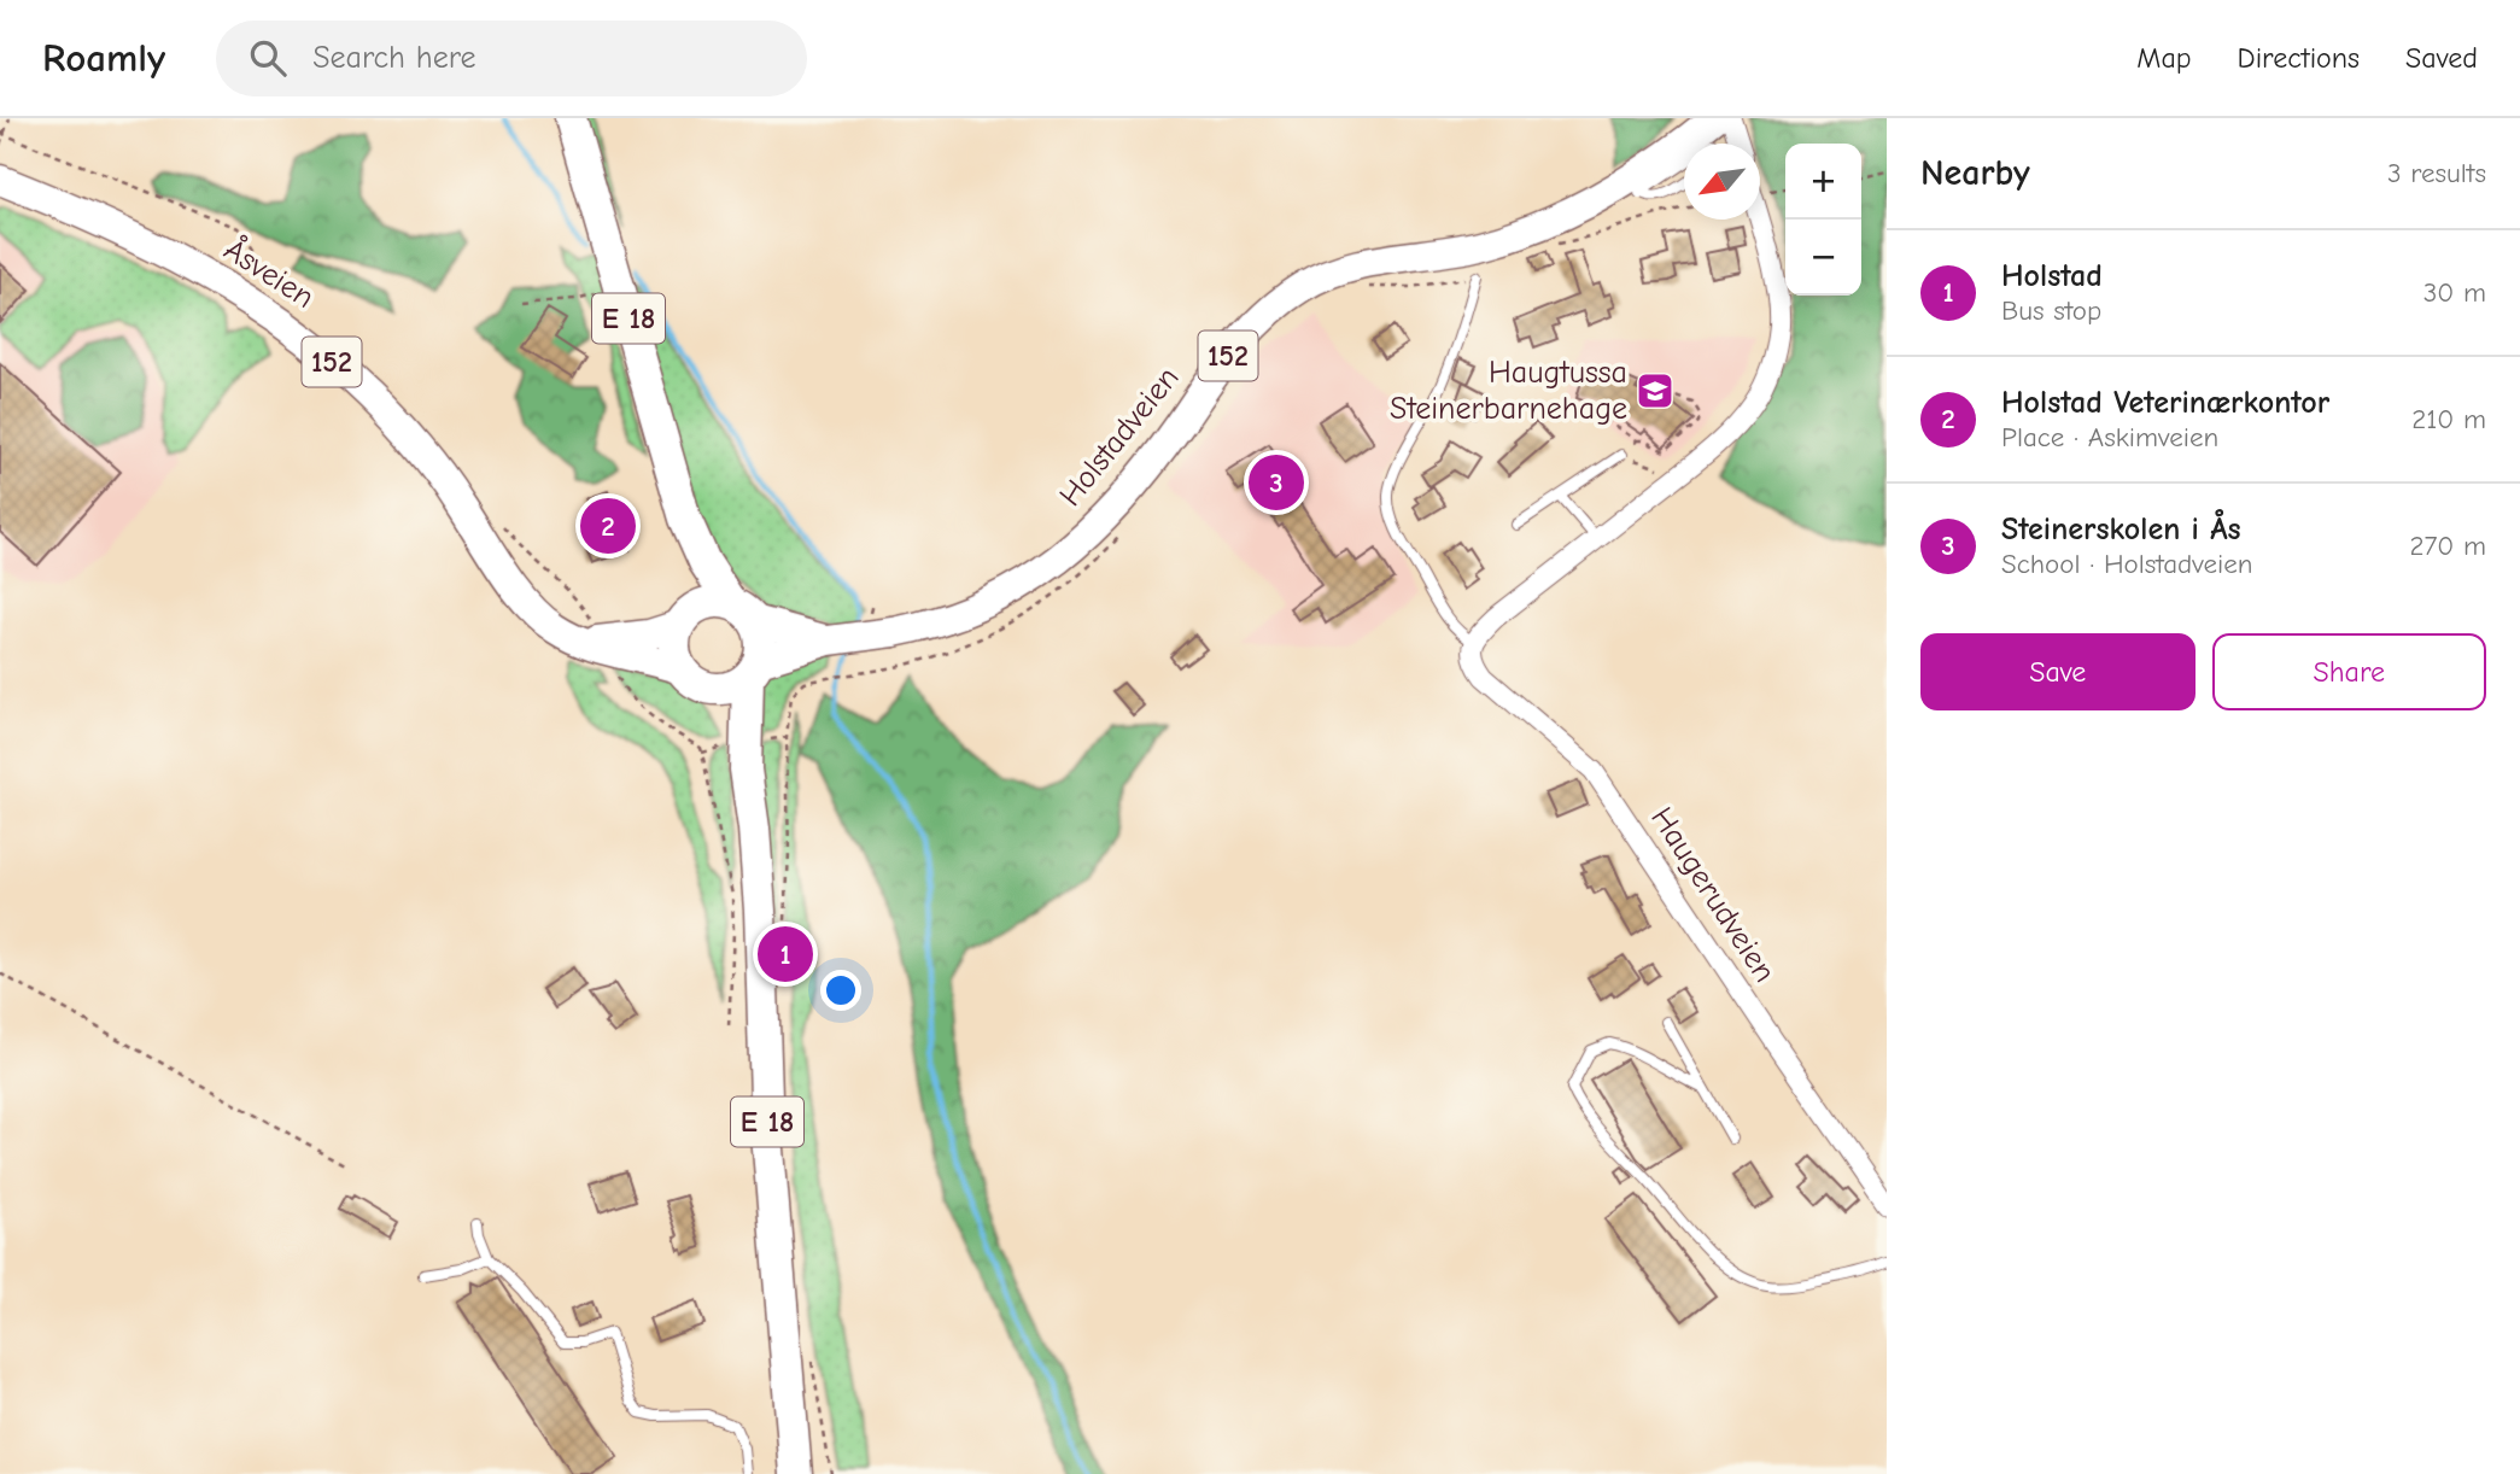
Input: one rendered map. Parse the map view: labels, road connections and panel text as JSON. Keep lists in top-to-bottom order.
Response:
{
  "streets": {
    "highway": ["E 18"],
    "main road": ["Åsveien", "152", "Holstadveien"],
    "street": ["Haugerudveien"]
  },
  "crossings": [
    ["Åsveien", "E 18"],
    ["Åsveien", "Holstadveien"],
    ["E 18", "Holstadveien"]
  ],
  "places": {
    "school or university": ["Haugtussa Steinerbarnehage"]
  },
  "north": "bottom left",
  "page": {
    "header": "Roamly",
    "search": "Search here",
    "nav": ["Map", "Directions", "Saved"],
    "heading": ["Nearby", "3 results"],
    "map_buttons": ["+", "−"],
    "list": [
      {
        "mark": "1",
        "name": "Holstad",
        "note": "Bus stop",
        "value": "30 m"
      },
      {
        "mark": "2",
        "name": "Holstad Veterinærkontor",
        "note": "Place · Askimveien",
        "value": "210 m"
      },
      {
        "mark": "3",
        "name": "Steinerskolen i Ås",
        "note": "School · Holstadveien",
        "value": "270 m"
      }
    ],
    "pins": ["3", "2", "1"],
    "buttons": ["Save", "Share"]
  }
}
